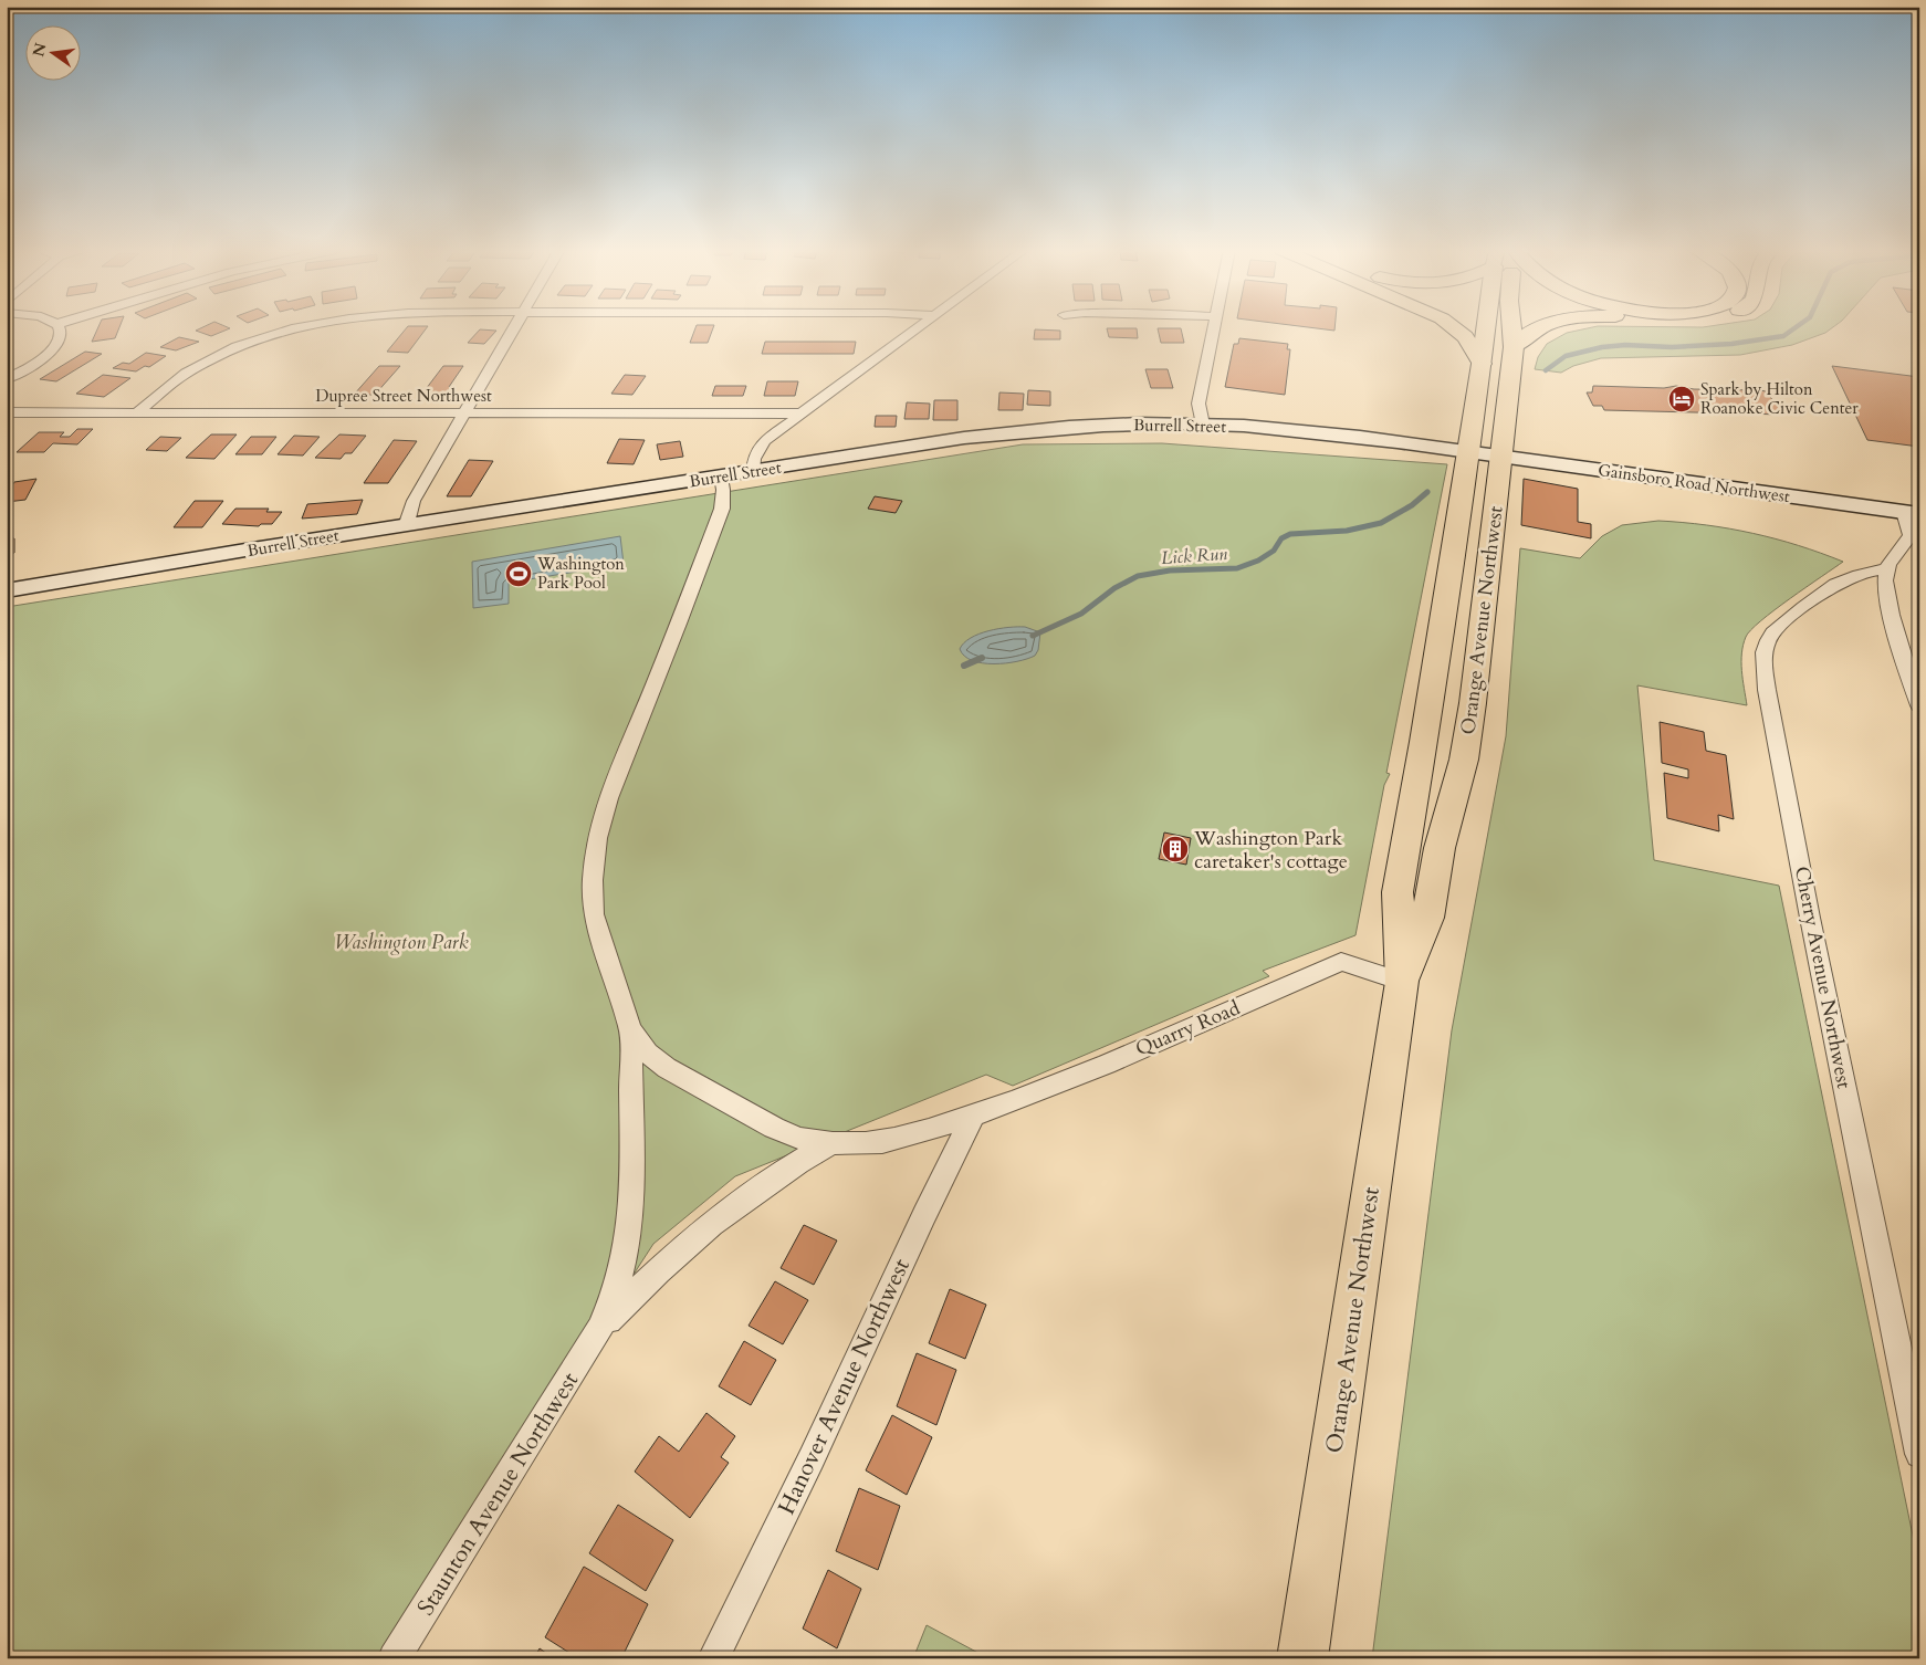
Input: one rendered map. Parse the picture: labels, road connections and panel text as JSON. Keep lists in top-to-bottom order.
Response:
{
  "streets": {
    "main road": ["Orange Avenue Northwest"],
    "street": [
      "Dupree Street Northwest",
      "Burrell Street",
      "Gainsboro Road Northwest",
      "Cherry Avenue Northwest",
      "Quarry Road",
      "Hanover Avenue Northwest",
      "Staunton Avenue Northwest"
    ]
  },
  "crossings": [
    ["Burrell Street", "Gainsboro Road Northwest"],
    ["Burrell Street", "Orange Avenue Northwest"],
    ["Gainsboro Road Northwest", "Orange Avenue Northwest"],
    ["Orange Avenue Northwest", "Quarry Road"],
    ["Quarry Road", "Hanover Avenue Northwest"]
  ],
  "water": ["Lick Run"],
  "parks": ["Washington Park"],
  "places": {
    "hotel": ["Spark by Hilton Roanoke Civic Center"],
    "sports": ["Washington Park Pool"],
    "building": ["Washington Park caretaker's cottage"]
  },
  "north": "left"
}
